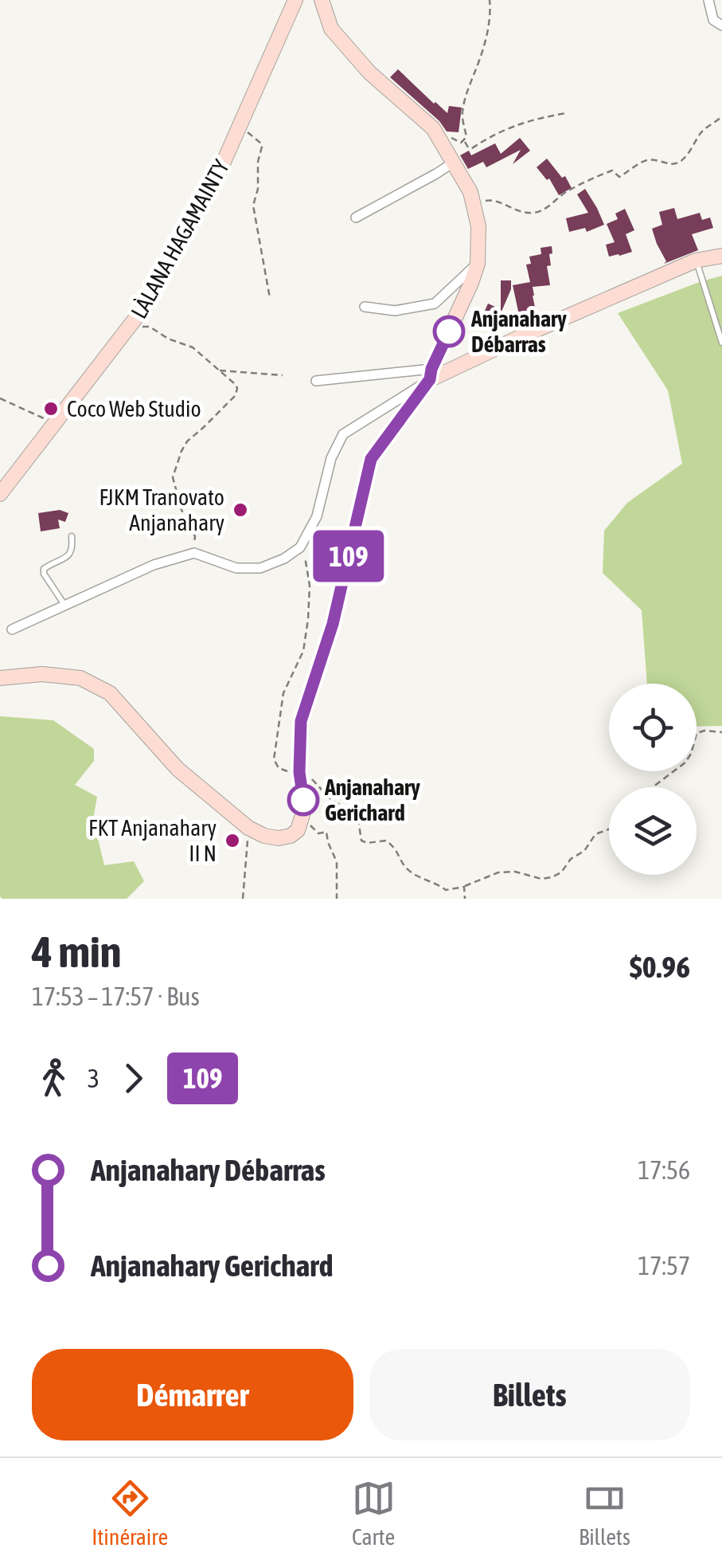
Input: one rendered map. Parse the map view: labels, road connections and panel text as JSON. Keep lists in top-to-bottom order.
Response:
{
  "streets": {
    "main road": ["LÀLANA HAGAMAINTY"]
  },
  "places": [
    "Anjanahary Débarras",
    "Coco Web Studio",
    "FJKM Tranovato Anjanahary",
    "Anjanahary Gerichard",
    "FKT Anjanahary II N"
  ],
  "lines": ["bus line 109"],
  "page": {
    "on_map": "109",
    "heading": ["4 min", "17:53 – 17:57 · Bus", "$0.96"],
    "legs": ["3", "109"],
    "list": [
      {
        "name": "Anjanahary Débarras",
        "value": "17:56"
      },
      {
        "name": "Anjanahary Gerichard",
        "value": "17:57"
      }
    ],
    "buttons": ["Démarrer", "Billets"],
    "tabs": ["Itinéraire", "Carte", "Billets"]
  }
}
